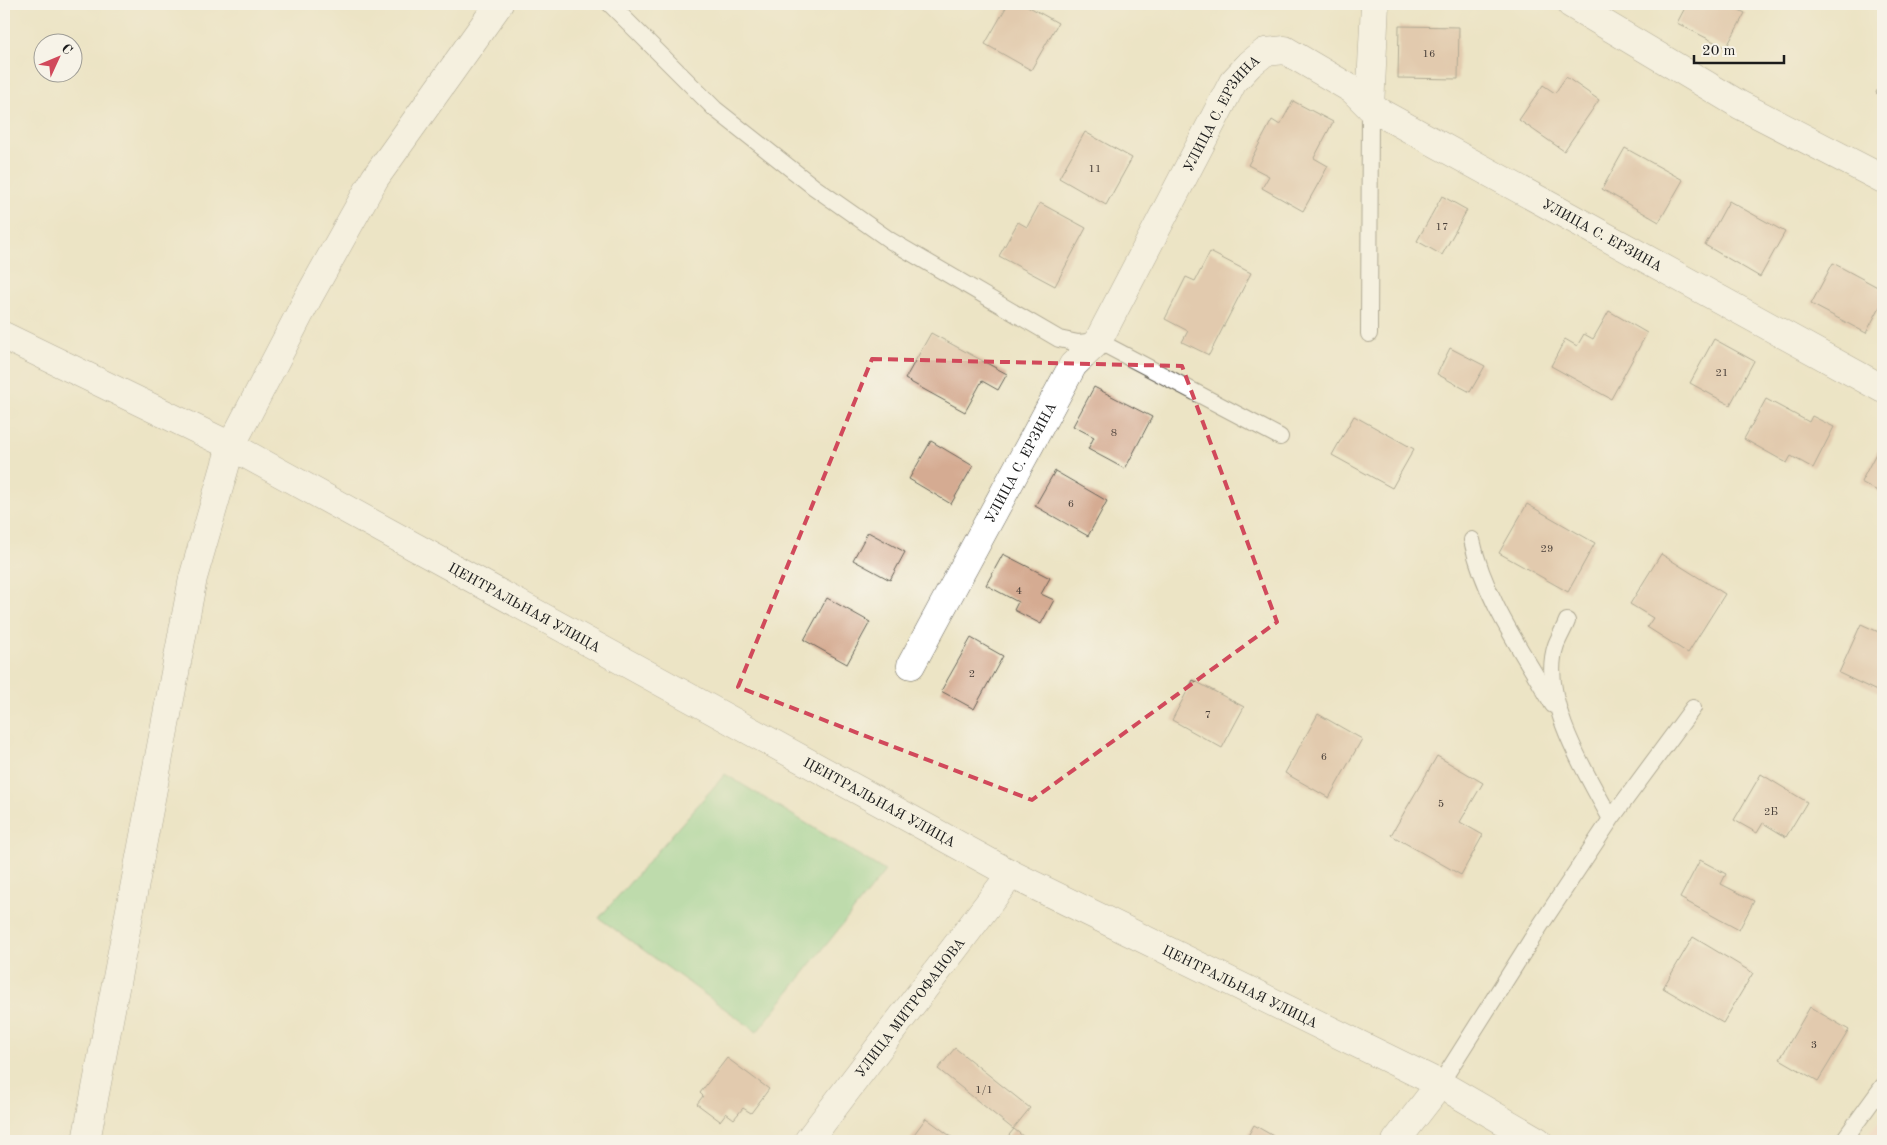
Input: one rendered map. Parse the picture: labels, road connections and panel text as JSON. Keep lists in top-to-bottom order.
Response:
{
  "streets": {
    "street": ["УЛИЦА С. ЕРЗИНА", "ЦЕНТРАЛЬНАЯ УЛИЦА", "УЛИЦА МИТРОФАНОВА"]
  },
  "crossings": [
    ["ЦЕНТРАЛЬНАЯ УЛИЦА", "УЛИЦА МИТРОФАНОВА"]
  ],
  "house_numbers": [
    "16",
    "11",
    "17",
    "21",
    "8",
    "6",
    "29",
    "4",
    "2",
    "7",
    "6",
    "5",
    "2Б",
    "3",
    "1/1"
  ],
  "scale_bar": "20 m",
  "north": "top right"
}
